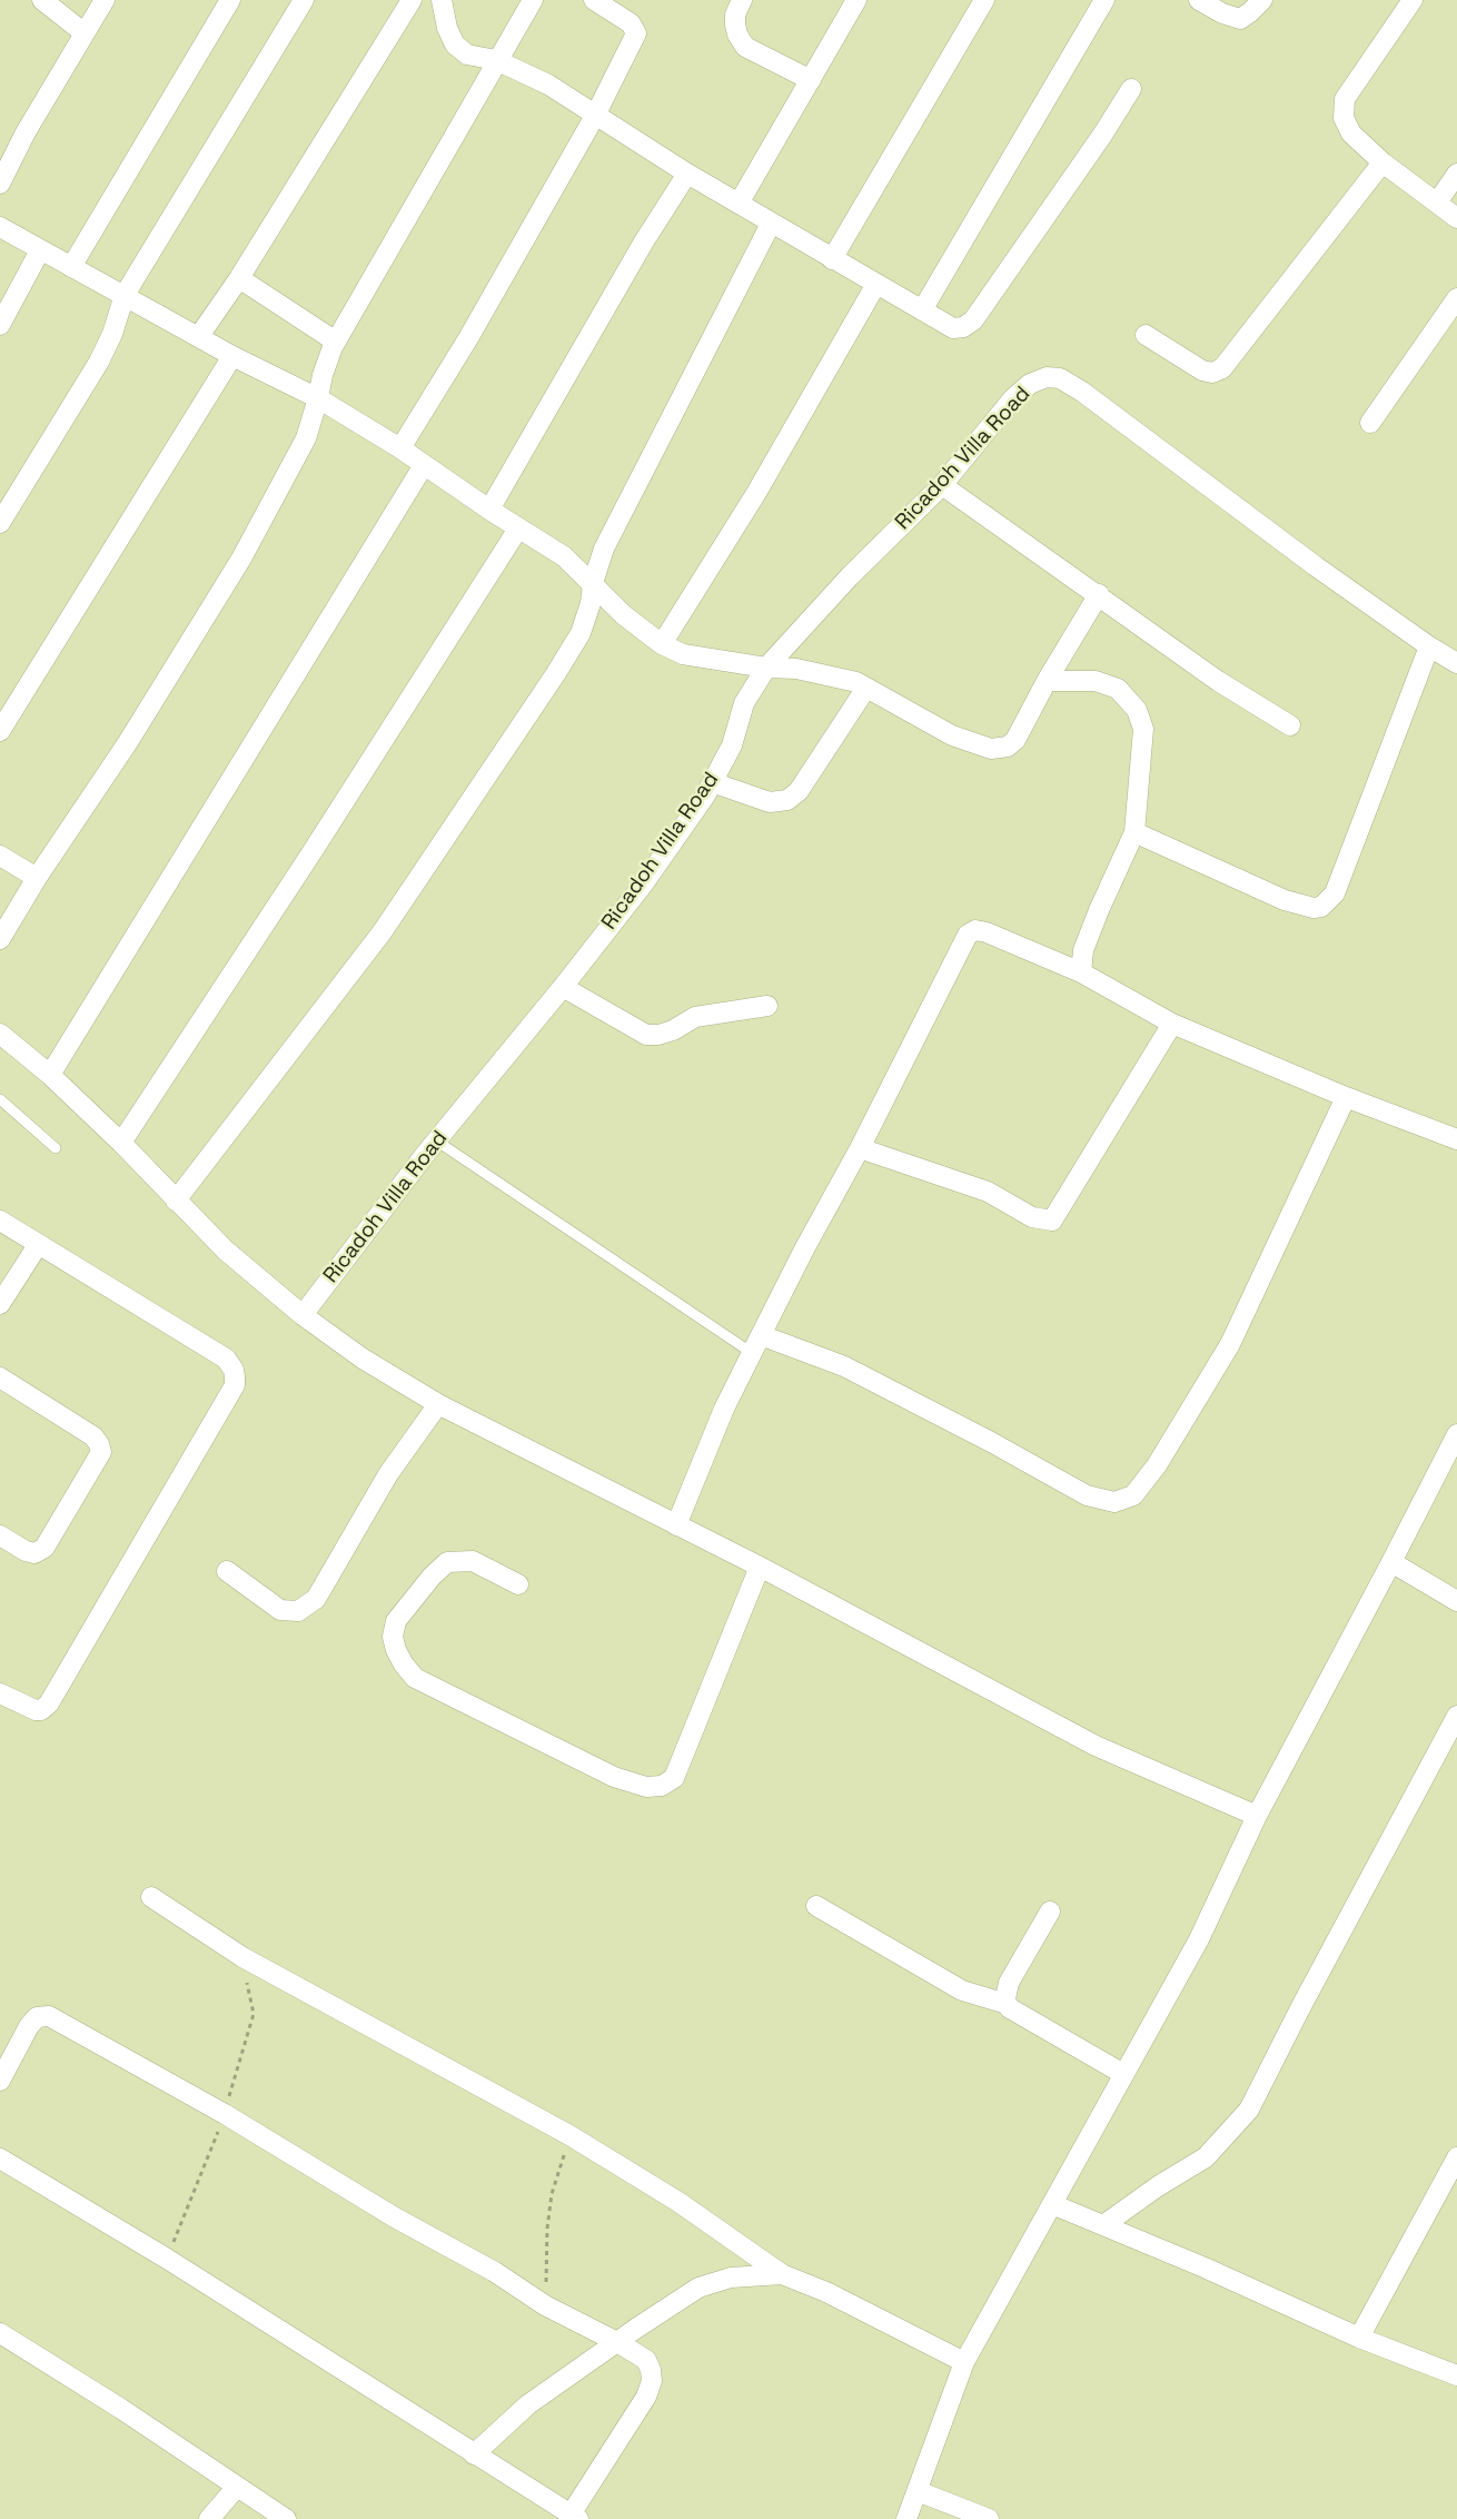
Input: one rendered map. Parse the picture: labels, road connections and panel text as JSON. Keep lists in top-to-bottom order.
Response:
{
  "streets": {
    "street": ["Ricadoh Villa Road"]
  }
}
